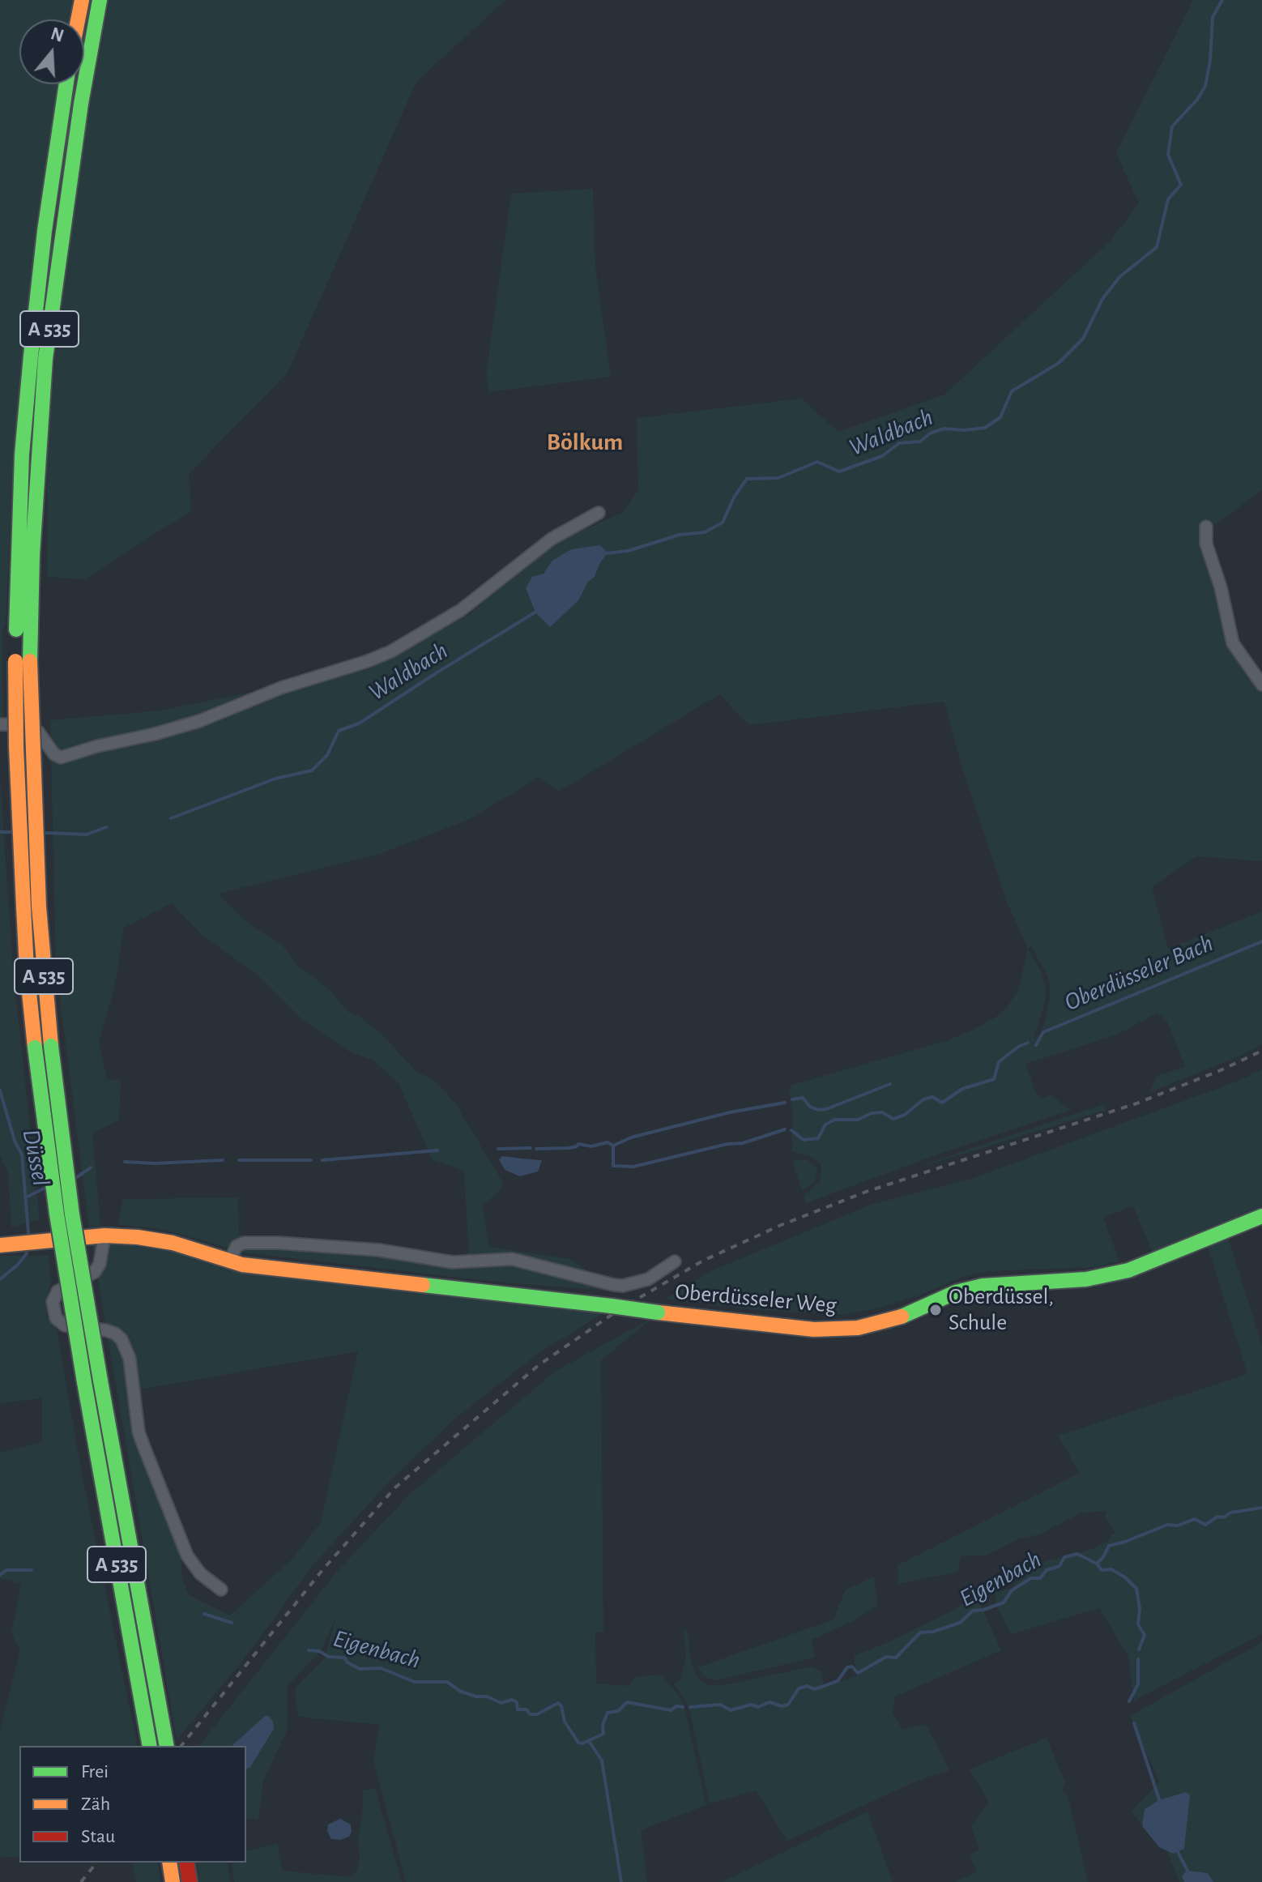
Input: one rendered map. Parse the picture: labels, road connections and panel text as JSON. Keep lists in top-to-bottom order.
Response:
{
  "streets": {
    "main road": ["A 535", "Oberdüsseler Weg"]
  },
  "districts": ["Bölkum"],
  "water": [
    "Waldbach",
    "Oberdüsseler Bach",
    "Düssel",
    "Eigenbach"
  ],
  "places": ["Oberdüssel, Schule"],
  "legend": ["Frei", "Zäh", "Stau"],
  "north": "top"
}
